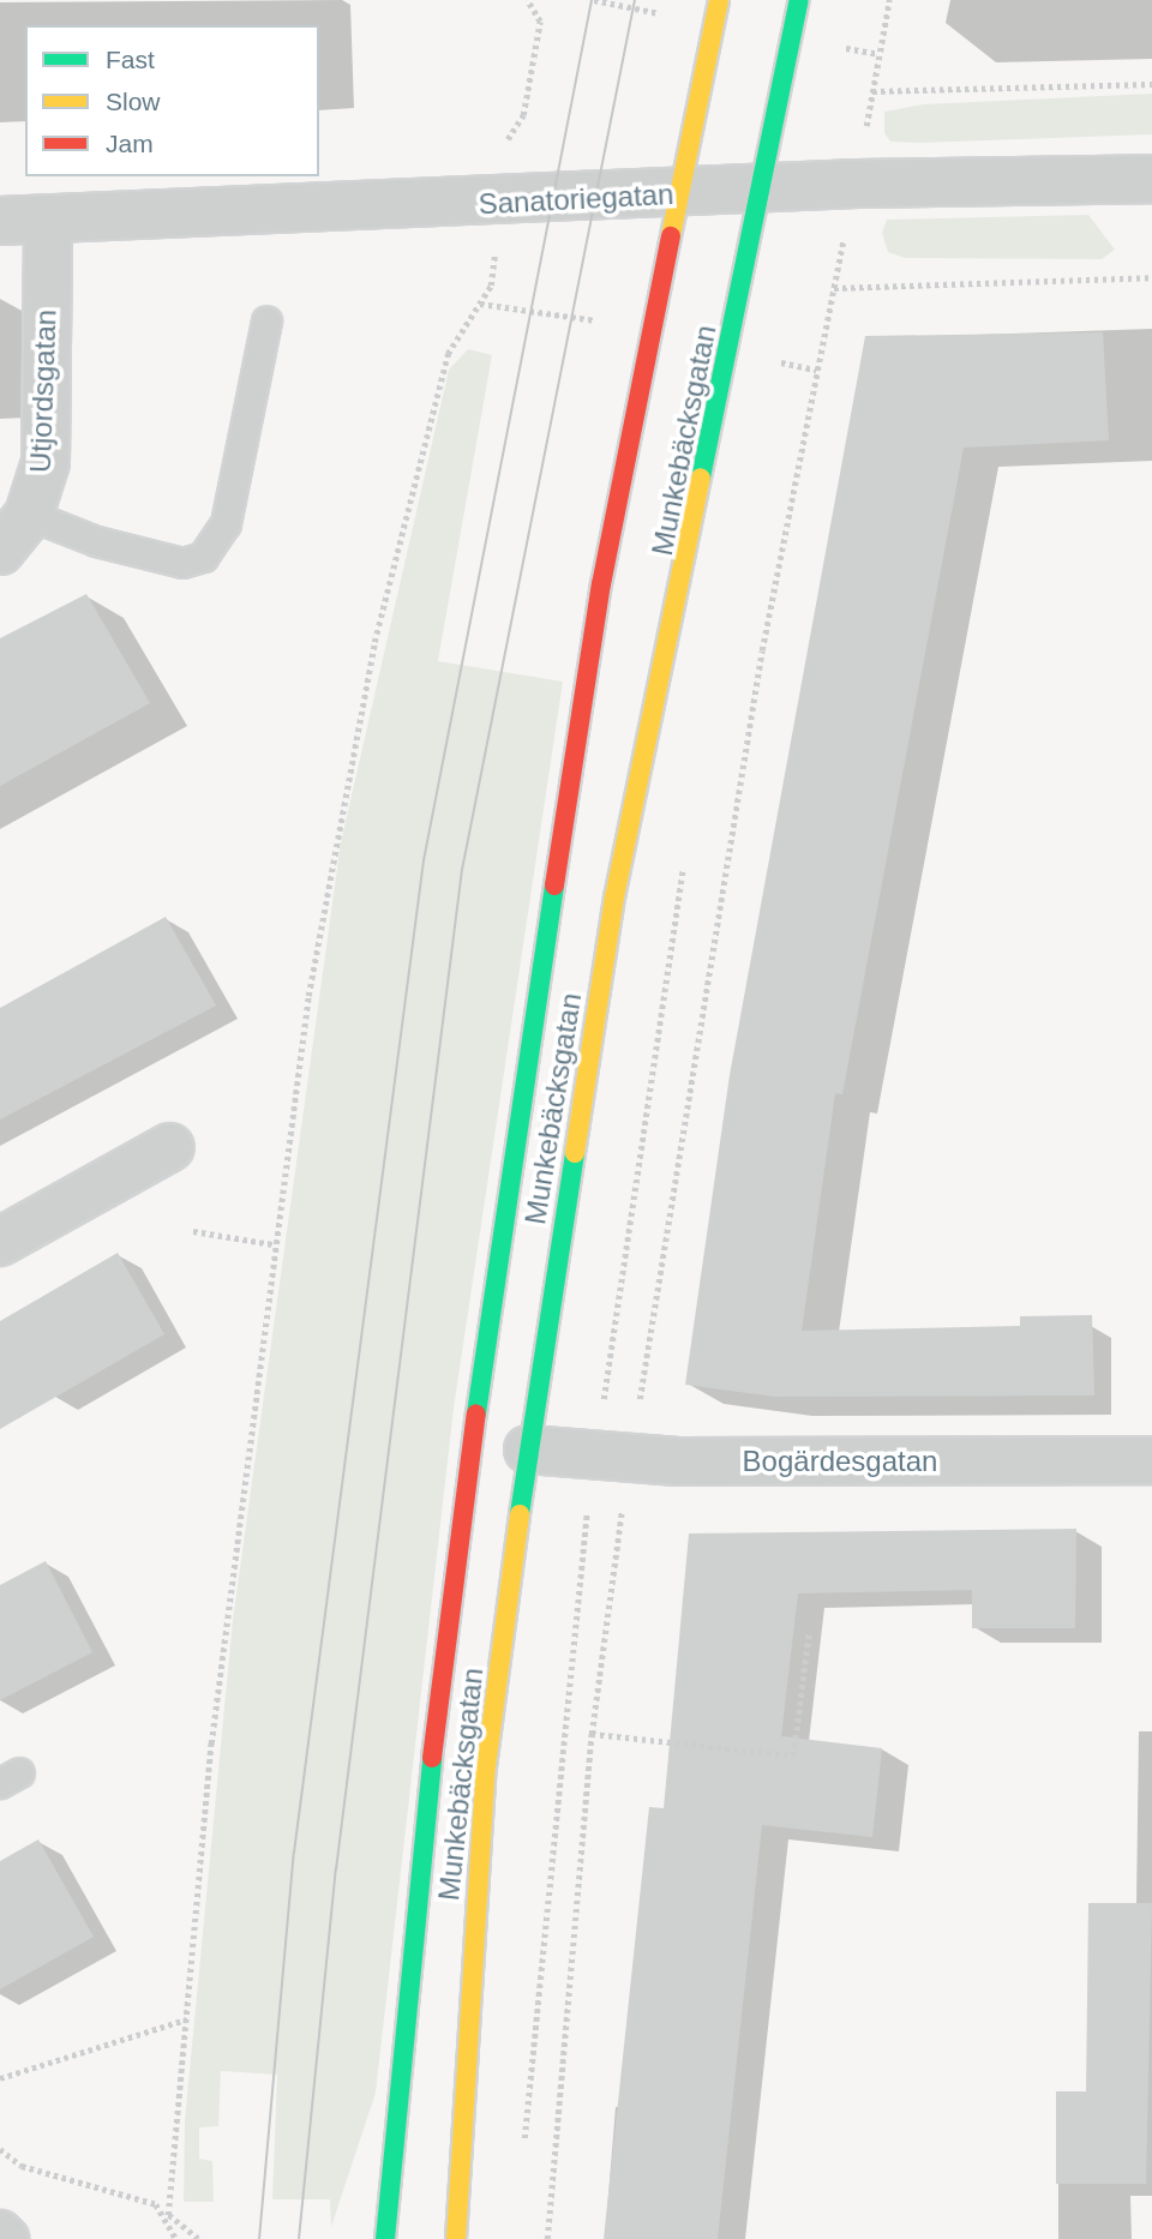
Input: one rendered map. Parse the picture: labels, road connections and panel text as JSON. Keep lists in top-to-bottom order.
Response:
{
  "streets": {
    "street": [
      "Sanatoriegatan",
      "Utjordsgatan",
      "Munkebäcksgatan",
      "Bogärdesgatan"
    ]
  },
  "crossings": [
    ["Sanatoriegatan", "Utjordsgatan"],
    ["Sanatoriegatan", "Munkebäcksgatan"],
    ["Munkebäcksgatan", "Bogärdesgatan"]
  ],
  "legend": ["Fast", "Slow", "Jam"]
}
